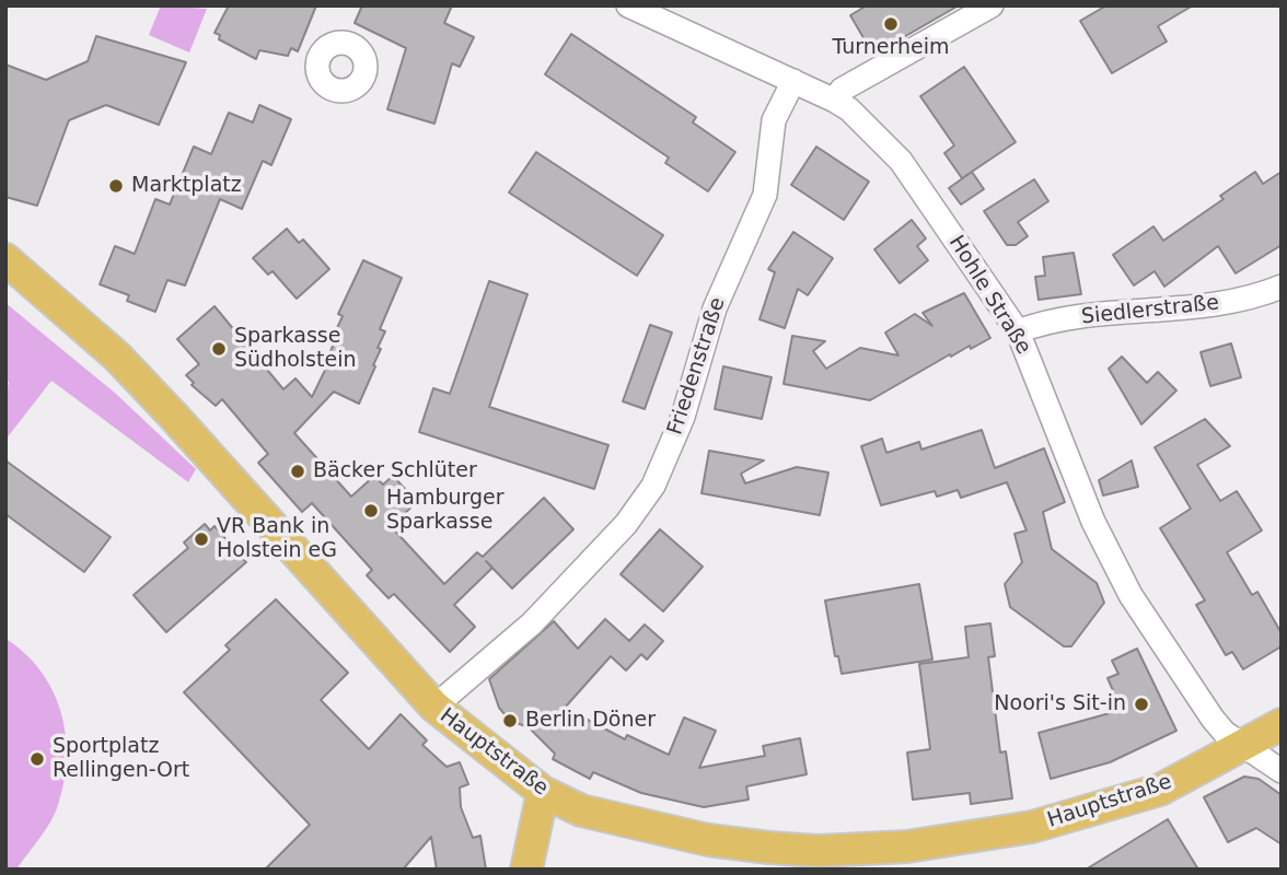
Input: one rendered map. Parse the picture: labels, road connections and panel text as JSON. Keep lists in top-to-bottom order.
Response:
{
  "streets": {
    "main road": ["Hauptstraße"],
    "street": ["Hohle Straße", "Siedlerstraße", "Friedenstraße"]
  },
  "crossings": [
    ["Hohle Straße", "Siedlerstraße"],
    ["Hohle Straße", "Friedenstraße"],
    ["Hohle Straße", "Hauptstraße"],
    ["Friedenstraße", "Hauptstraße"]
  ],
  "places": [
    "Turnerheim",
    "Marktplatz",
    "Sparkasse Südholstein",
    "Bäcker Schlüter",
    "Hamburger Sparkasse",
    "VR Bank in Holstein eG",
    "Noori's Sit-in",
    "Berlin Döner",
    "Sportplatz Rellingen-Ort"
  ]
}
